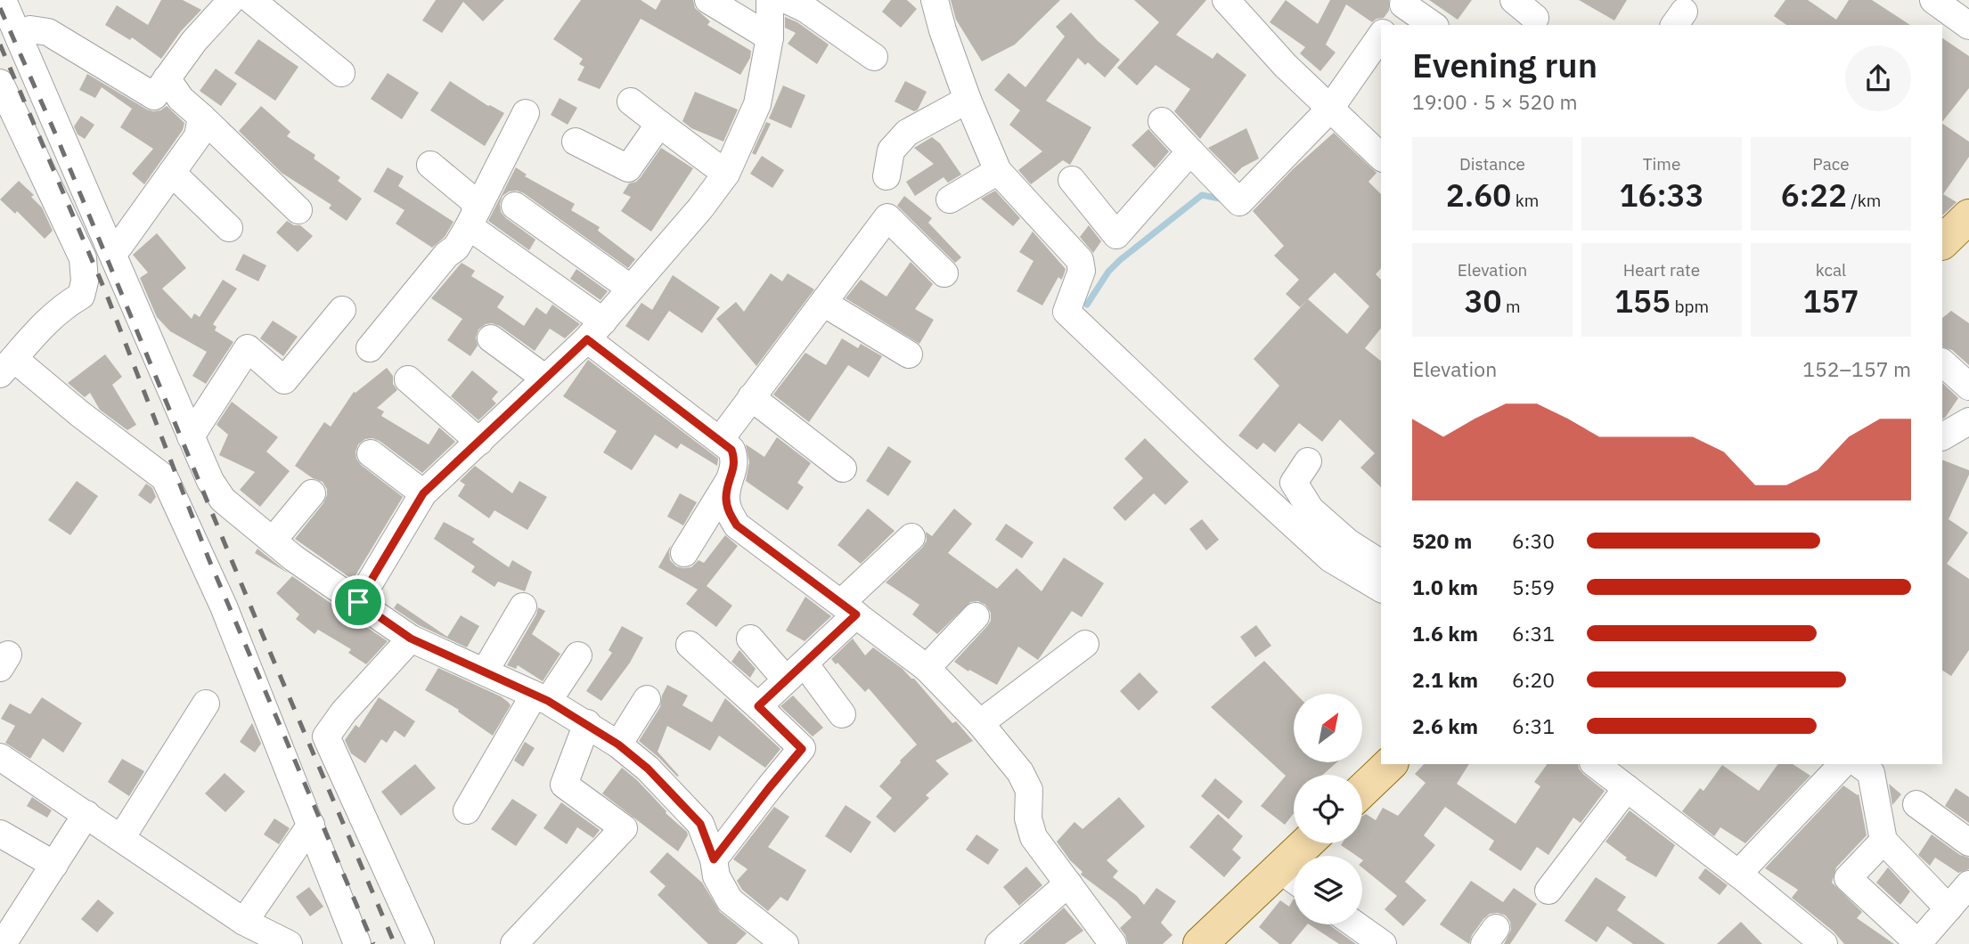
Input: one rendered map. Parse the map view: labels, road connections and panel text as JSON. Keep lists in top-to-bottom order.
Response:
{
  "north": "top right",
  "page": {
    "heading": ["Evening run", "19:00 · 5 × 520 m"],
    "stats": [
      ["Distance", "2.60 km"],
      ["Time", "16:33"],
      ["Pace", "6:22 /km"],
      ["Elevation", "30 m"],
      ["Heart rate", "155 bpm"],
      ["kcal", "157"]
    ],
    "chart": ["Elevation", "152–157 m"],
    "list": [
      {
        "name": "520 m",
        "note": "6:30"
      },
      {
        "name": "1.0 km",
        "note": "5:59"
      },
      {
        "name": "1.6 km",
        "note": "6:31"
      },
      {
        "name": "2.1 km",
        "note": "6:20"
      },
      {
        "name": "2.6 km",
        "note": "6:31"
      }
    ]
  }
}
